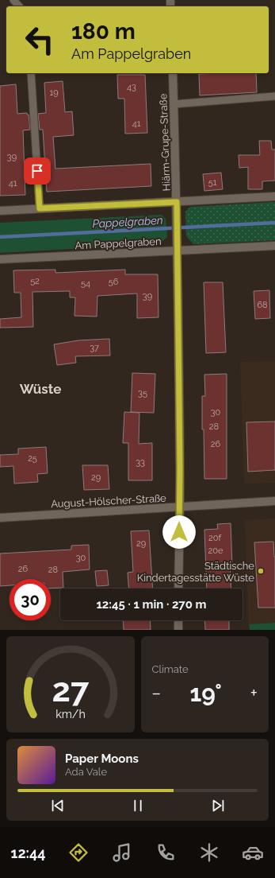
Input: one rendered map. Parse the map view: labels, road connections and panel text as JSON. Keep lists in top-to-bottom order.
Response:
{
  "streets": {
    "street": ["Hiärm-Grupe-Straße", "Am Pappelgraben", "August-Hölscher-Straße"]
  },
  "crossings": [
    ["Hiärm-Grupe-Straße", "Am Pappelgraben"],
    ["Hiärm-Grupe-Straße", "August-Hölscher-Straße"]
  ],
  "districts": ["Wüste"],
  "water": ["Pappelgraben"],
  "places": ["Städtische Kindertagesstätte Wüste"],
  "house_numbers": [
    "43",
    "19",
    "41",
    "39",
    "51",
    "41",
    "52",
    "56",
    "54",
    "39",
    "68",
    "37",
    "35",
    "30",
    "28",
    "26",
    "25",
    "33",
    "29",
    "20f",
    "29",
    "20e",
    "30",
    "26",
    "28"
  ],
  "page": {
    "turn": ["180 m", "Am Pappelgraben"],
    "limit": "30",
    "trip": "12:45 · 1 min · 270 m",
    "tile": "Climate",
    "heat": ["−", "19°", "+"],
    "song": ["Paper Moons", "Ada Vale"],
    "tabs": "12:44",
    "gauge": ["27", "km/h"]
  }
}
